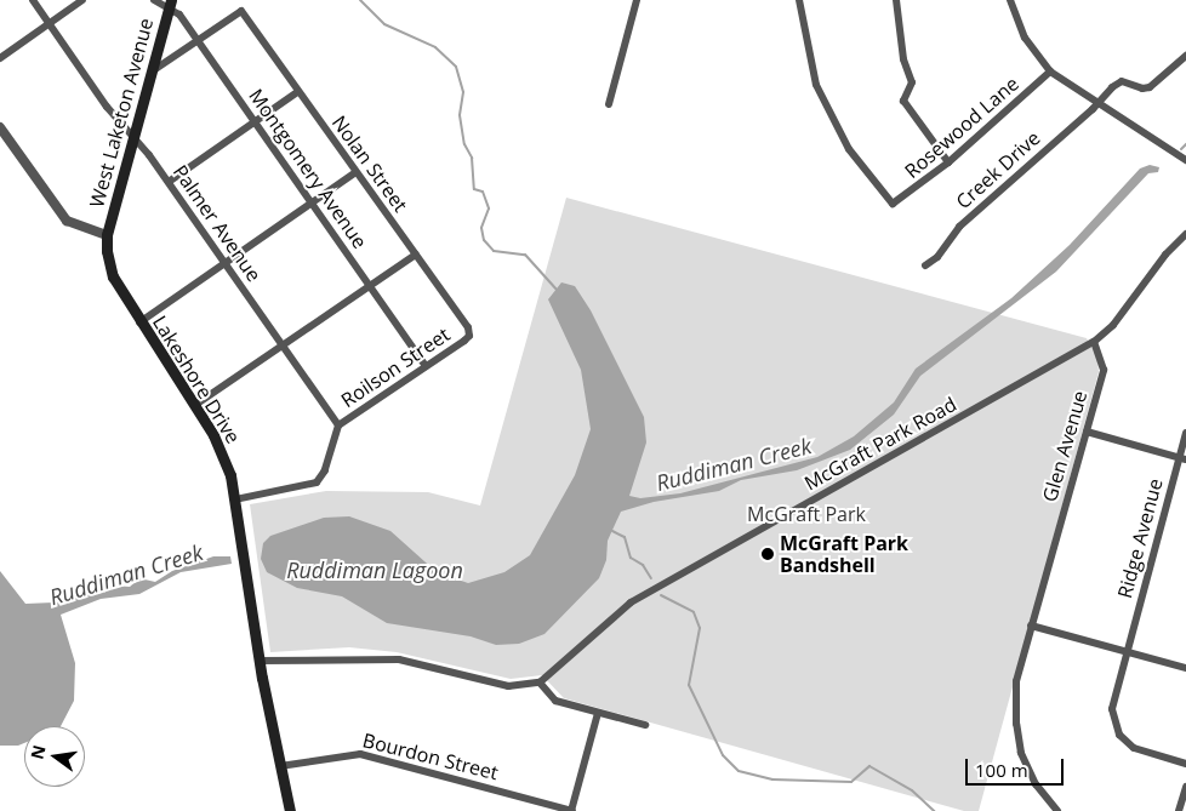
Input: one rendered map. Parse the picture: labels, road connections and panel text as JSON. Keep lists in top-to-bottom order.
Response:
{
  "streets": {
    "main road": ["West Laketon Avenue", "Lakeshore Drive"],
    "street": [
      "Rosewood Lane",
      "Nolan Street",
      "Montgomery Avenue",
      "Creek Drive",
      "Palmer Avenue",
      "Roilson Street",
      "McGraft Park Road",
      "Glen Avenue",
      "Ridge Avenue",
      "Bourdon Street"
    ]
  },
  "crossings": [
    ["West Laketon Avenue", "Montgomery Avenue"],
    ["West Laketon Avenue", "Palmer Avenue"],
    ["West Laketon Avenue", "Lakeshore Drive"],
    ["Nolan Street", "Montgomery Avenue"],
    ["Nolan Street", "Roilson Street"],
    ["Montgomery Avenue", "Roilson Street"],
    ["Palmer Avenue", "Roilson Street"],
    ["Lakeshore Drive", "Bourdon Street"],
    ["McGraft Park Road", "Glen Avenue"]
  ],
  "water": ["Ruddiman Creek", "Ruddiman Lagoon"],
  "parks": ["McGraft Park"],
  "places": ["McGraft Park Bandshell"],
  "scale_bar": "100 m",
  "north": "left"
}
